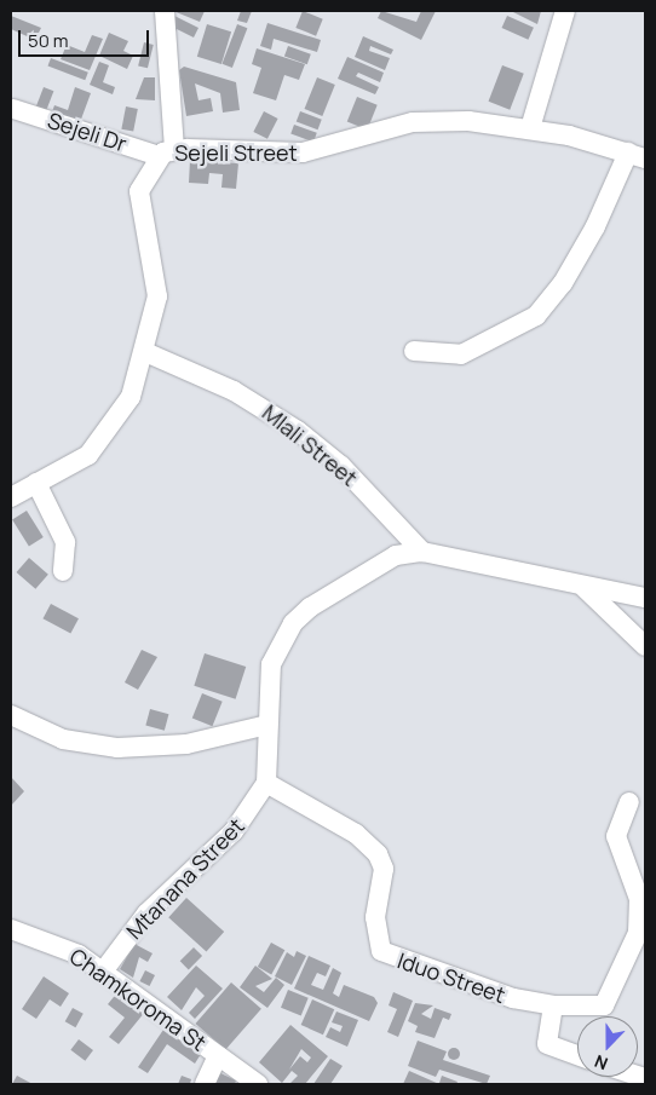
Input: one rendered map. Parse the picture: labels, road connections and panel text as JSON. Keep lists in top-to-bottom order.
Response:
{
  "streets": {
    "street": [
      "Sejeli Dr",
      "Sejeli Street",
      "Mlali Street",
      "Mtanana Street",
      "Iduo Street",
      "Chamkoroma St"
    ]
  },
  "crossings": [
    ["Sejeli Dr", "Sejeli Street"],
    ["Sejeli Street", "Mlali Street"],
    ["Mtanana Street", "Iduo Street"],
    ["Mtanana Street", "Chamkoroma St"]
  ],
  "scale_bar": "50 m",
  "north": "bottom"
}
